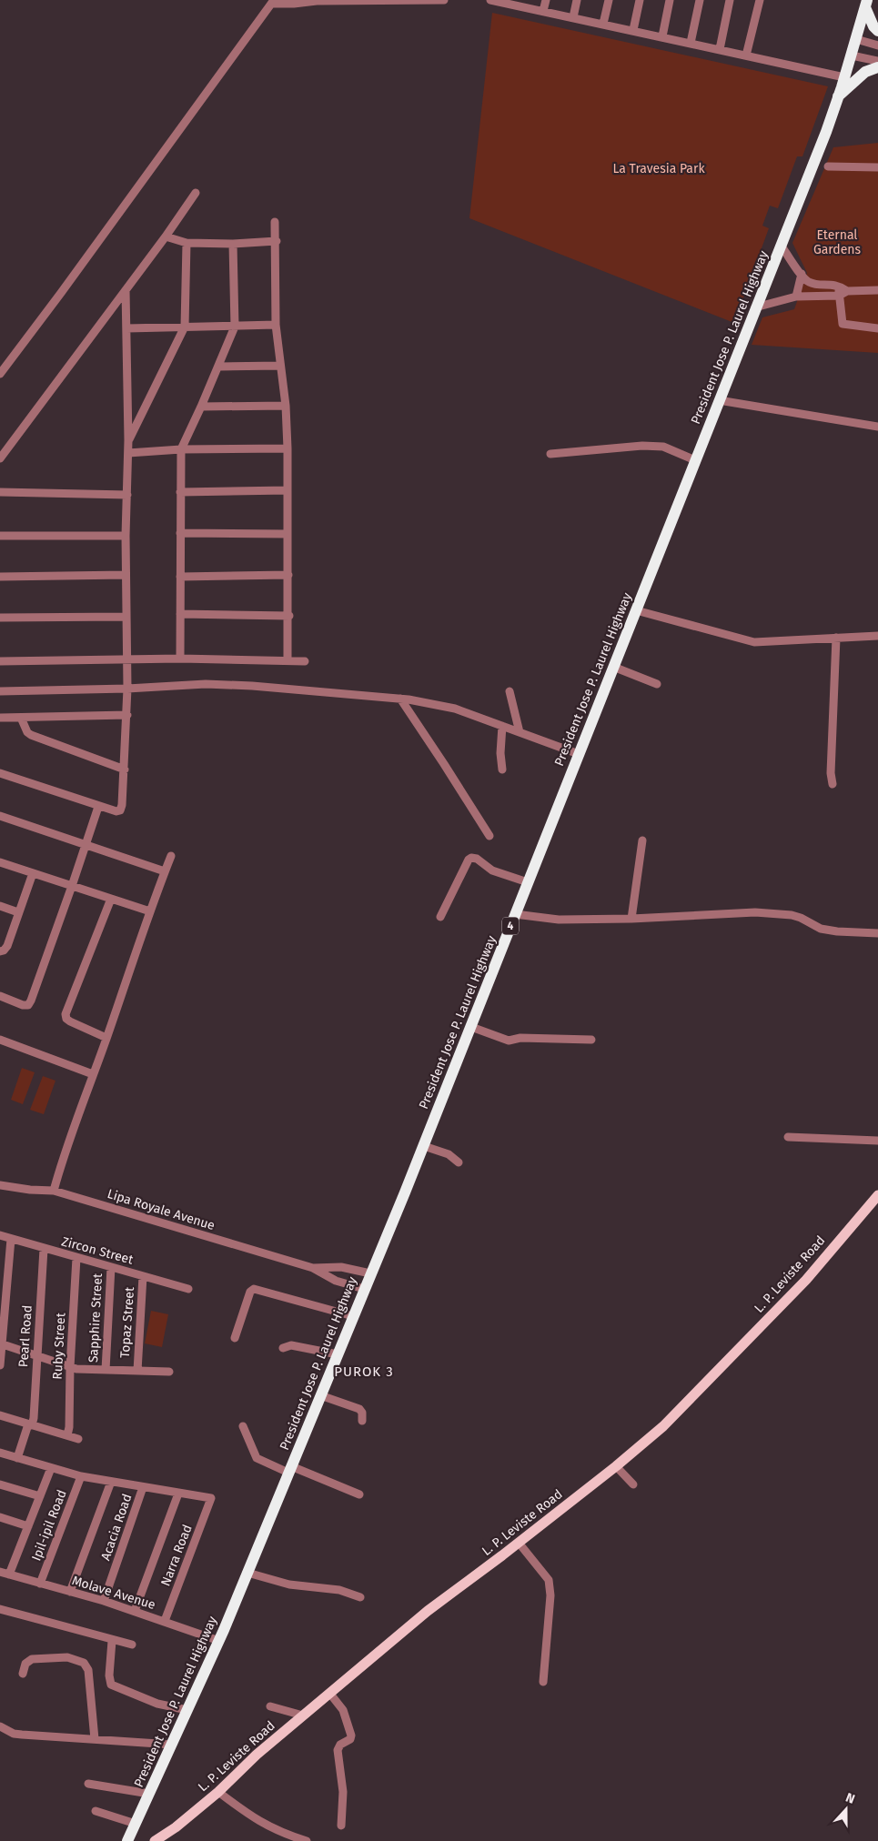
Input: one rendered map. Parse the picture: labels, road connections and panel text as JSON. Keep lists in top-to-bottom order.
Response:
{
  "streets": {
    "highway": ["President Jose P. Laurel Highway", "4"],
    "main road": ["L. P. Leviste Road"],
    "street": [
      "Lipa Royale Avenue",
      "Zircon Street",
      "Sapphire Street",
      "Topaz Street",
      "Pearl Road",
      "Ruby Street",
      "Ipil-ipil Road",
      "Acacia Road",
      "Narra Road",
      "Molave Avenue"
    ]
  },
  "crossings": [
    ["President Jose P. Laurel Highway", "Lipa Royale Avenue"],
    ["President Jose P. Laurel Highway", "Molave Avenue"],
    ["Zircon Street", "Sapphire Street"],
    ["Zircon Street", "Topaz Street"],
    ["Zircon Street", "Pearl Road"],
    ["Zircon Street", "Ruby Street"],
    ["Ipil-ipil Road", "Molave Avenue"],
    ["Acacia Road", "Molave Avenue"],
    ["Narra Road", "Molave Avenue"]
  ],
  "districts": ["PUROK 3"],
  "parks": ["La Travesia Park", "Eternal Gardens"],
  "north": "top"
}
